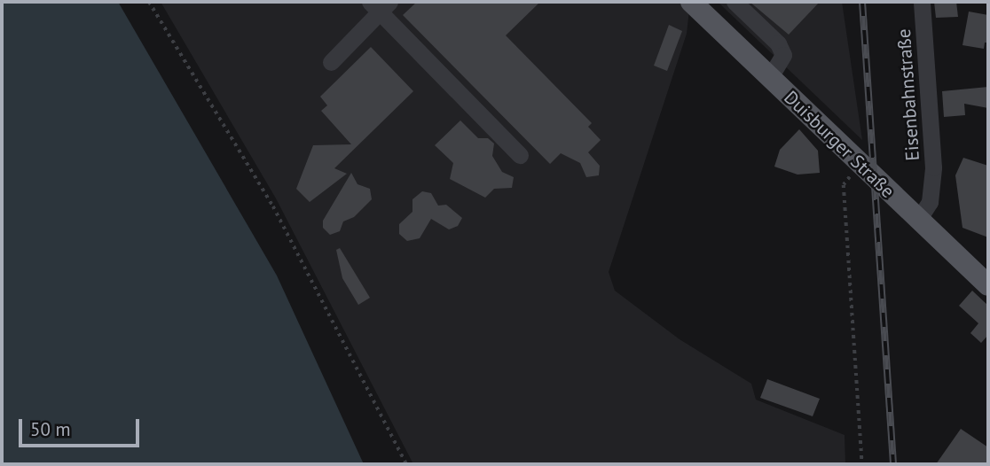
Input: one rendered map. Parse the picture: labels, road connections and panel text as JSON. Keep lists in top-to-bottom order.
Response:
{
  "streets": {
    "main road": ["Duisburger Straße"],
    "street": ["Eisenbahnstraße"]
  },
  "crossings": [
    ["Eisenbahnstraße", "Duisburger Straße"]
  ],
  "scale_bar": "50 m"
}
